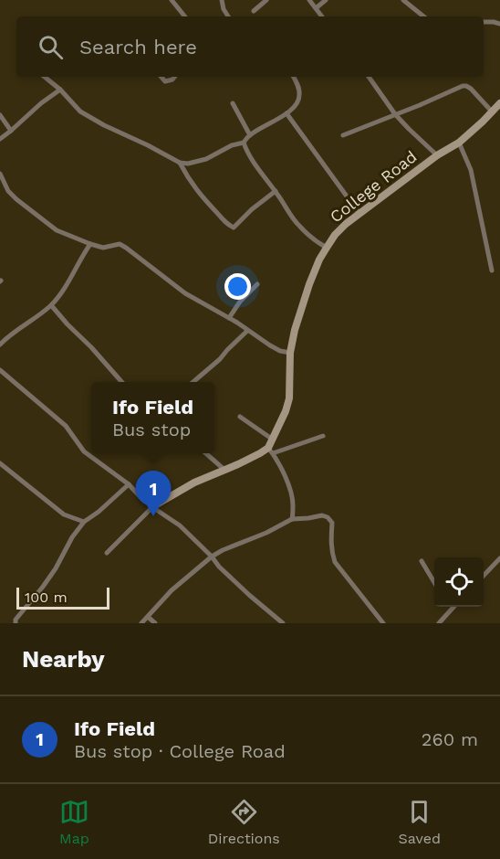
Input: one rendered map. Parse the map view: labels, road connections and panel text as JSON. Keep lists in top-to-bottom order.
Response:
{
  "streets": {
    "main road": ["College Road"]
  },
  "scale_bar": "100 m",
  "page": {
    "search": "Search here",
    "popup": ["Ifo Field", "Bus stop"],
    "pins": "1",
    "scale": "100 m",
    "heading": "Nearby",
    "list": [
      {
        "mark": "1",
        "name": "Ifo Field",
        "note": "Bus stop · College Road",
        "value": "260 m"
      }
    ],
    "nav": ["Map", "Directions", "Saved"]
  }
}
